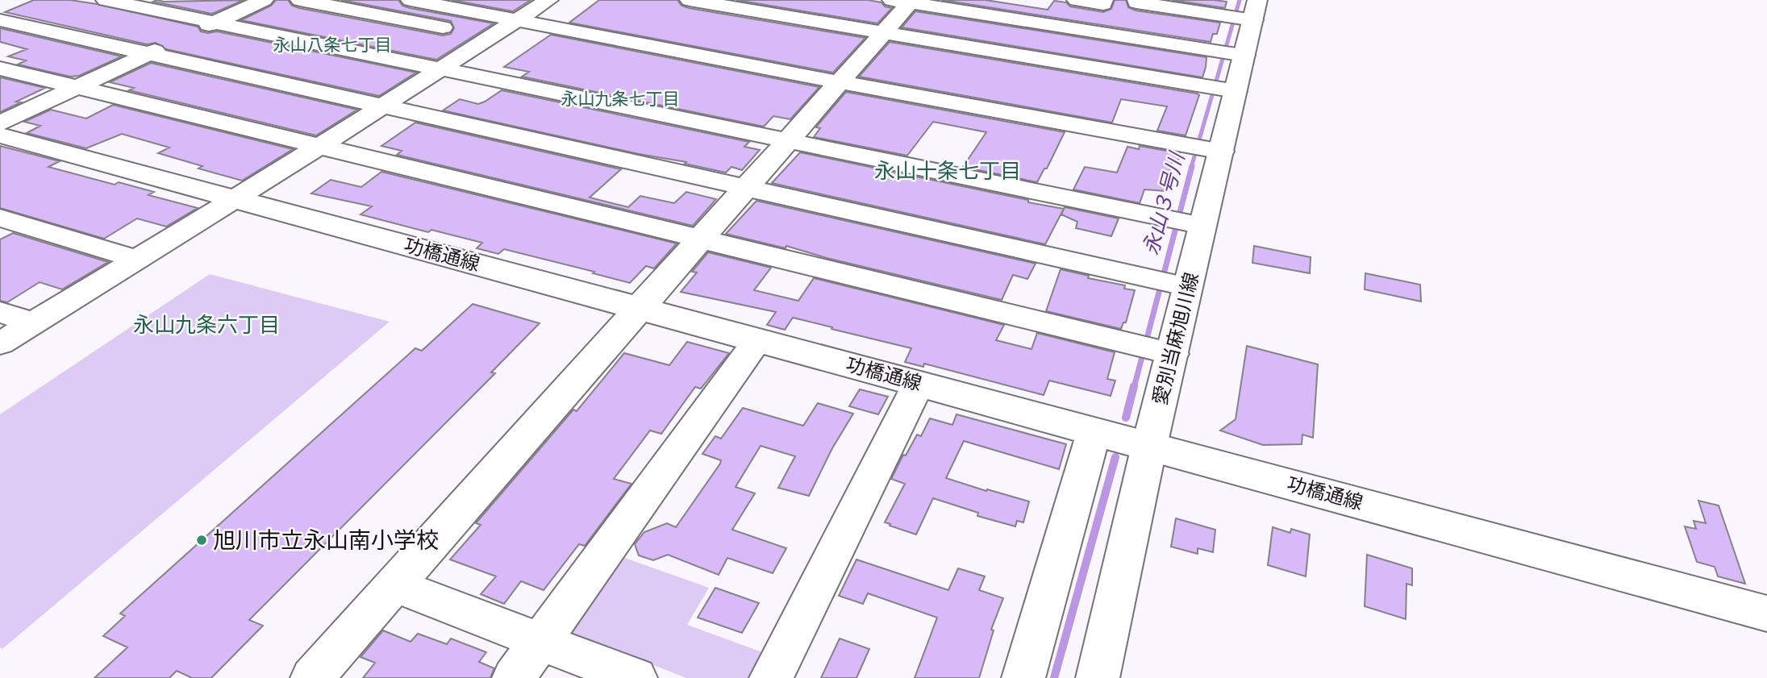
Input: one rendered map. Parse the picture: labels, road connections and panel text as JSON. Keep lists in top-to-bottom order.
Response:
{
  "streets": {
    "street": ["功橋通線", "愛別当麻旭川線"]
  },
  "crossings": [
    ["功橋通線", "愛別当麻旭川線"]
  ],
  "districts": [
    "永山八条七丁目",
    "永山九条七丁目",
    "永山十条七丁目",
    "永山九条六丁目"
  ],
  "water": ["永山３号川"],
  "places": ["旭川市立永山南小学校"]
}
